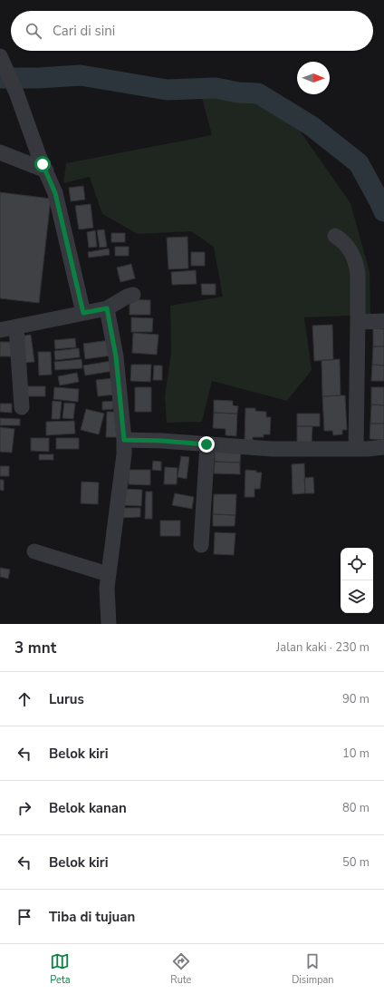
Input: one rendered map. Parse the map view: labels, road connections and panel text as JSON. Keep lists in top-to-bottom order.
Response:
{
  "north": "right",
  "page": {
    "search": "Cari di sini",
    "heading": ["3 mnt", "Jalan kaki · 230 m"],
    "list": [
      ["Lurus", "90 m"],
      ["Belok kiri", "10 m"],
      ["Belok kanan", "80 m"],
      ["Belok kiri", "50 m"],
      "Tiba di tujuan"
    ],
    "nav": ["Peta", "Rute", "Disimpan"]
  }
}
